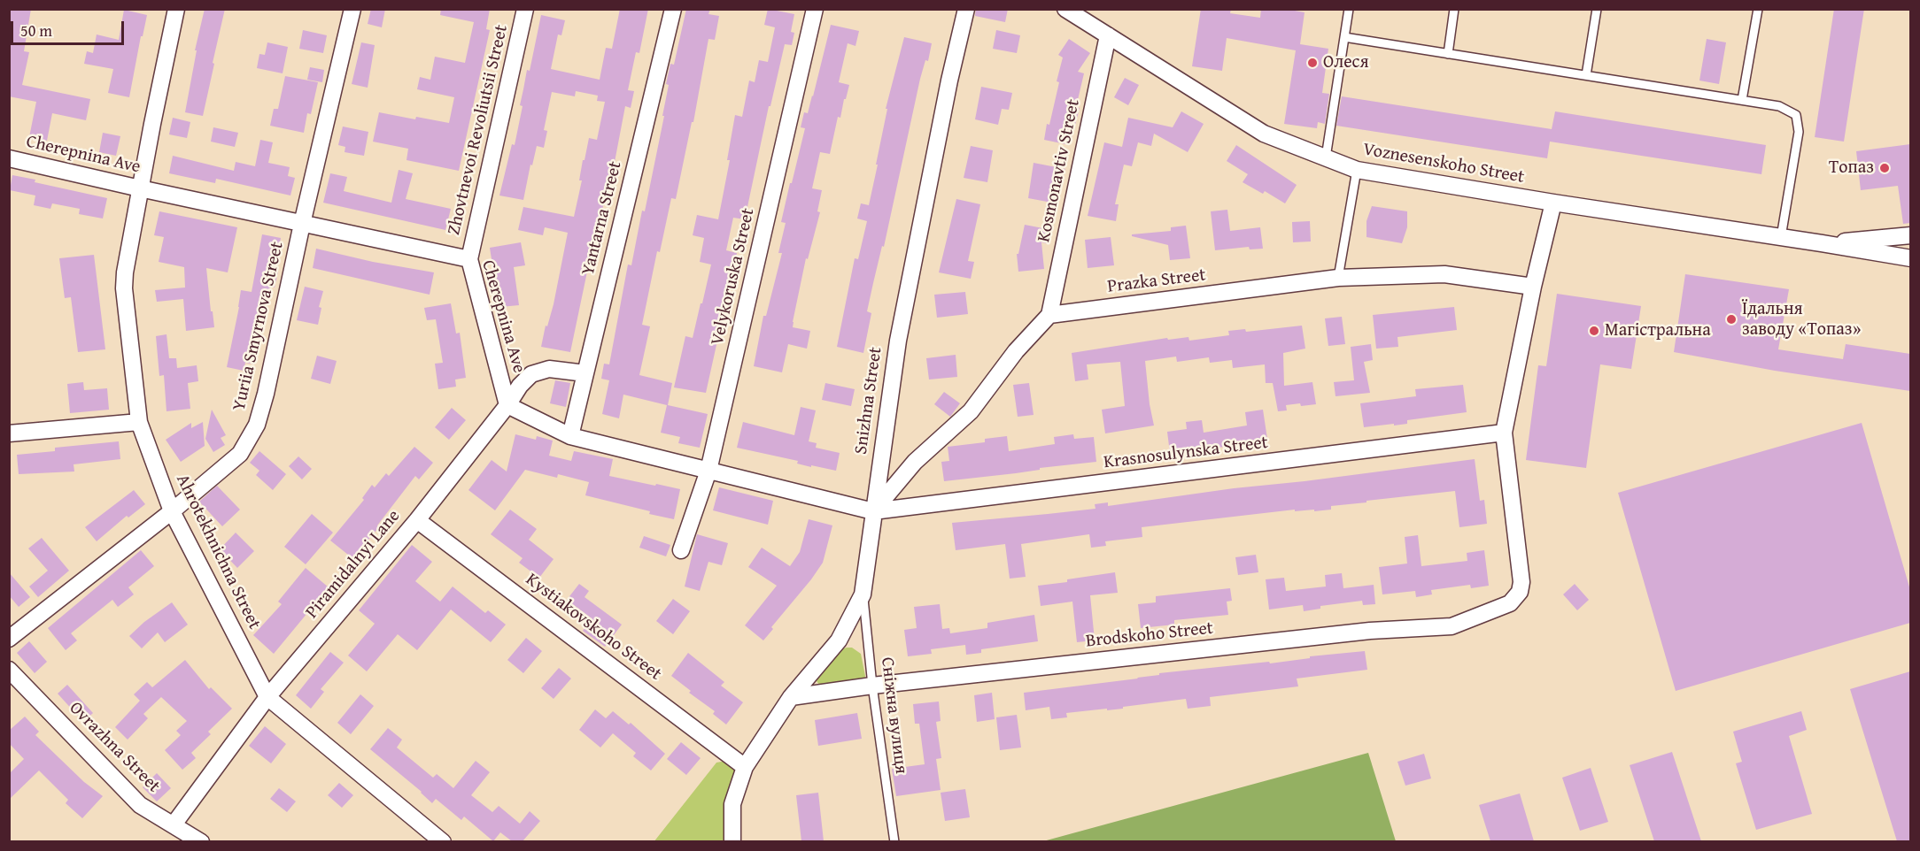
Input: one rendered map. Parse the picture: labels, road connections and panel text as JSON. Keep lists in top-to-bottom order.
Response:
{
  "streets": {
    "street": [
      "Zhovtnevoi Revoliutsii Street",
      "Cherepnina Ave",
      "Voznesenskoho Street",
      "Kosmonavtiv Street",
      "Yantarna Street",
      "Velykoruska Street",
      "Prazka Street",
      "Yuriia Smyrnova Street",
      "Snizhna Street",
      "Krasnosulynska Street",
      "Ahrotekhnichna Street",
      "Piramidalnyi Lane",
      "Kystiakovskoho Street",
      "Brodskoho Street",
      "Ovrazhna Street"
    ],
    "lane": ["Сніжна вулиця"]
  },
  "crossings": [
    ["Zhovtnevoi Revoliutsii Street", "Cherepnina Ave"],
    ["Cherepnina Ave", "Yuriia Smyrnova Street"],
    ["Cherepnina Ave", "Ahrotekhnichna Street"],
    ["Cherepnina Ave", "Piramidalnyi Lane"],
    ["Voznesenskoho Street", "Kosmonavtiv Street"],
    ["Kosmonavtiv Street", "Prazka Street"],
    ["Yantarna Street", "Piramidalnyi Lane"],
    ["Yuriia Smyrnova Street", "Ahrotekhnichna Street"],
    ["Snizhna Street", "Krasnosulynska Street"],
    ["Snizhna Street", "Kystiakovskoho Street"],
    ["Snizhna Street", "Brodskoho Street"],
    ["Snizhna Street", "Сніжна вулиця"],
    ["Krasnosulynska Street", "Brodskoho Street"],
    ["Ahrotekhnichna Street", "Piramidalnyi Lane"],
    ["Piramidalnyi Lane", "Kystiakovskoho Street"],
    ["Piramidalnyi Lane", "Ovrazhna Street"],
    ["Brodskoho Street", "Сніжна вулиця"]
  ],
  "places": [
    "Олеся",
    "Топаз",
    "Їдальня заводу «Топаз»",
    "Магістральна"
  ],
  "scale_bar": "50 m"
}
